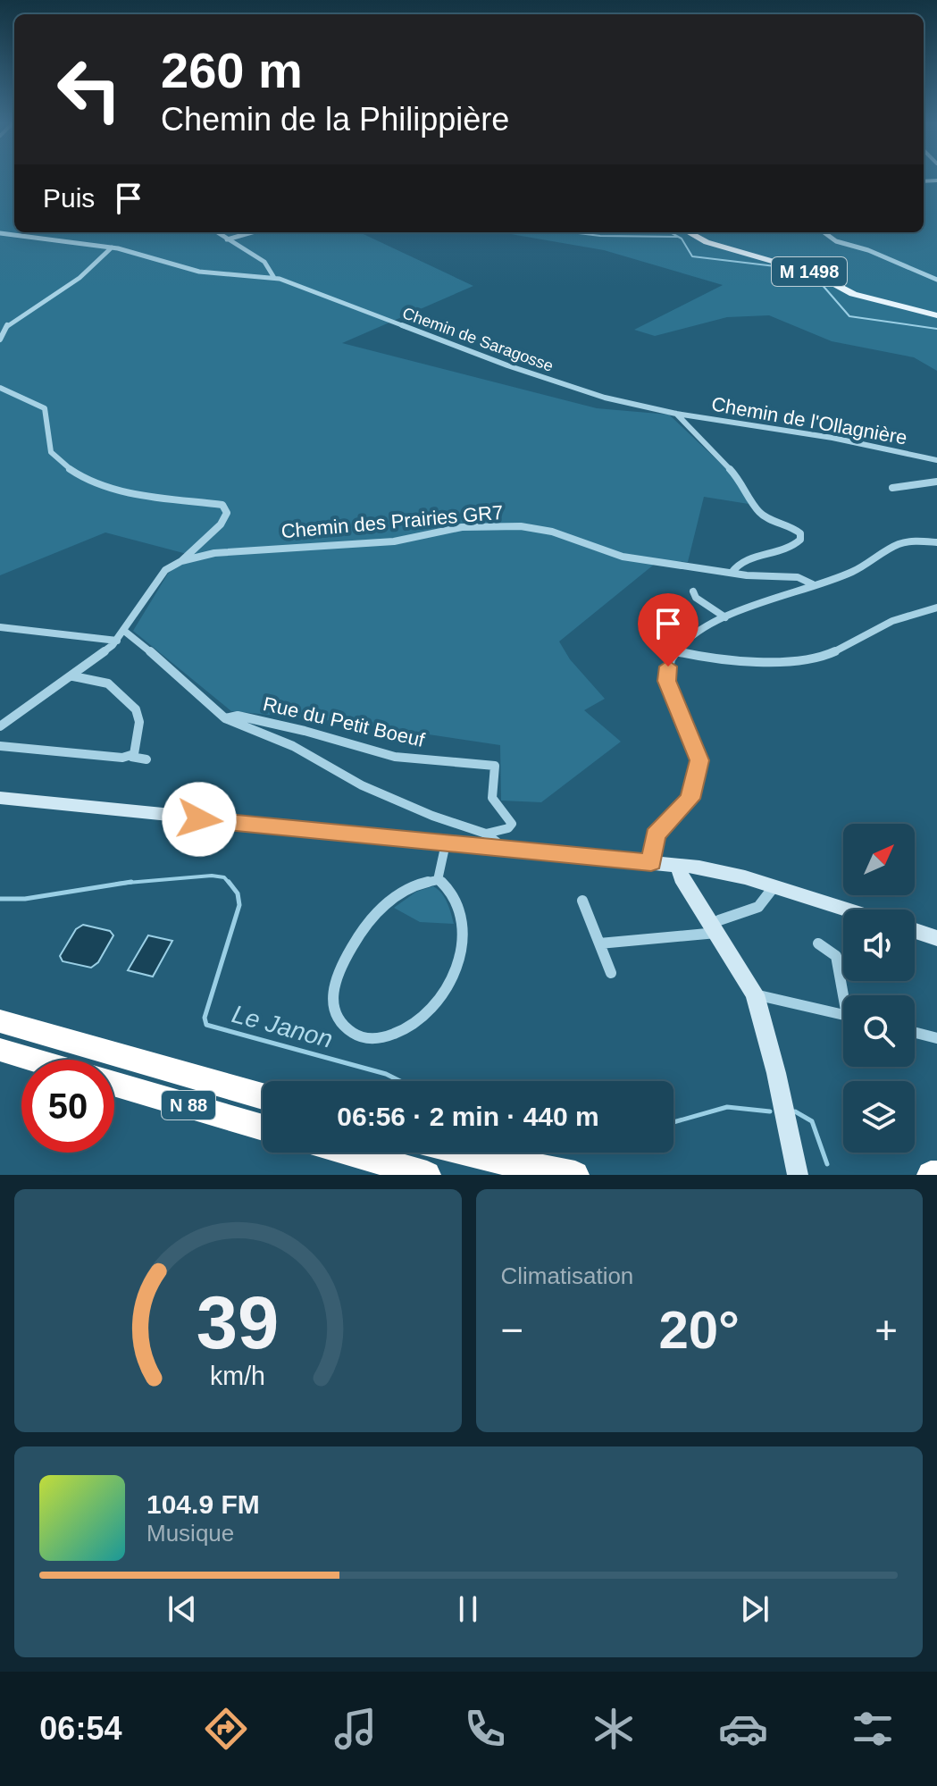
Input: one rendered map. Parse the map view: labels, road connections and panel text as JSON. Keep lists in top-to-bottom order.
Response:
{
  "streets": {
    "highway": ["N 88"],
    "main road": ["M 1498"],
    "street": [
      "Chemin de Saragosse",
      "Chemin de l'Ollagnière",
      "Chemin des Prairies GR7",
      "Rue du Petit Boeuf"
    ]
  },
  "crossings": [
    ["Chemin de Saragosse", "Chemin de l'Ollagnière"]
  ],
  "water": ["Le Janon"],
  "north": "top right",
  "page": {
    "turn": ["260 m", "Chemin de la Philippière"],
    "then": "Puis",
    "limit": "50",
    "trip": "06:56 · 2 min · 440 m",
    "tile": "Climatisation",
    "heat": ["−", "20°", "+"],
    "song": ["104.9 FM", "Musique"],
    "tabs": "06:54",
    "gauge": ["39", "km/h"]
  }
}
